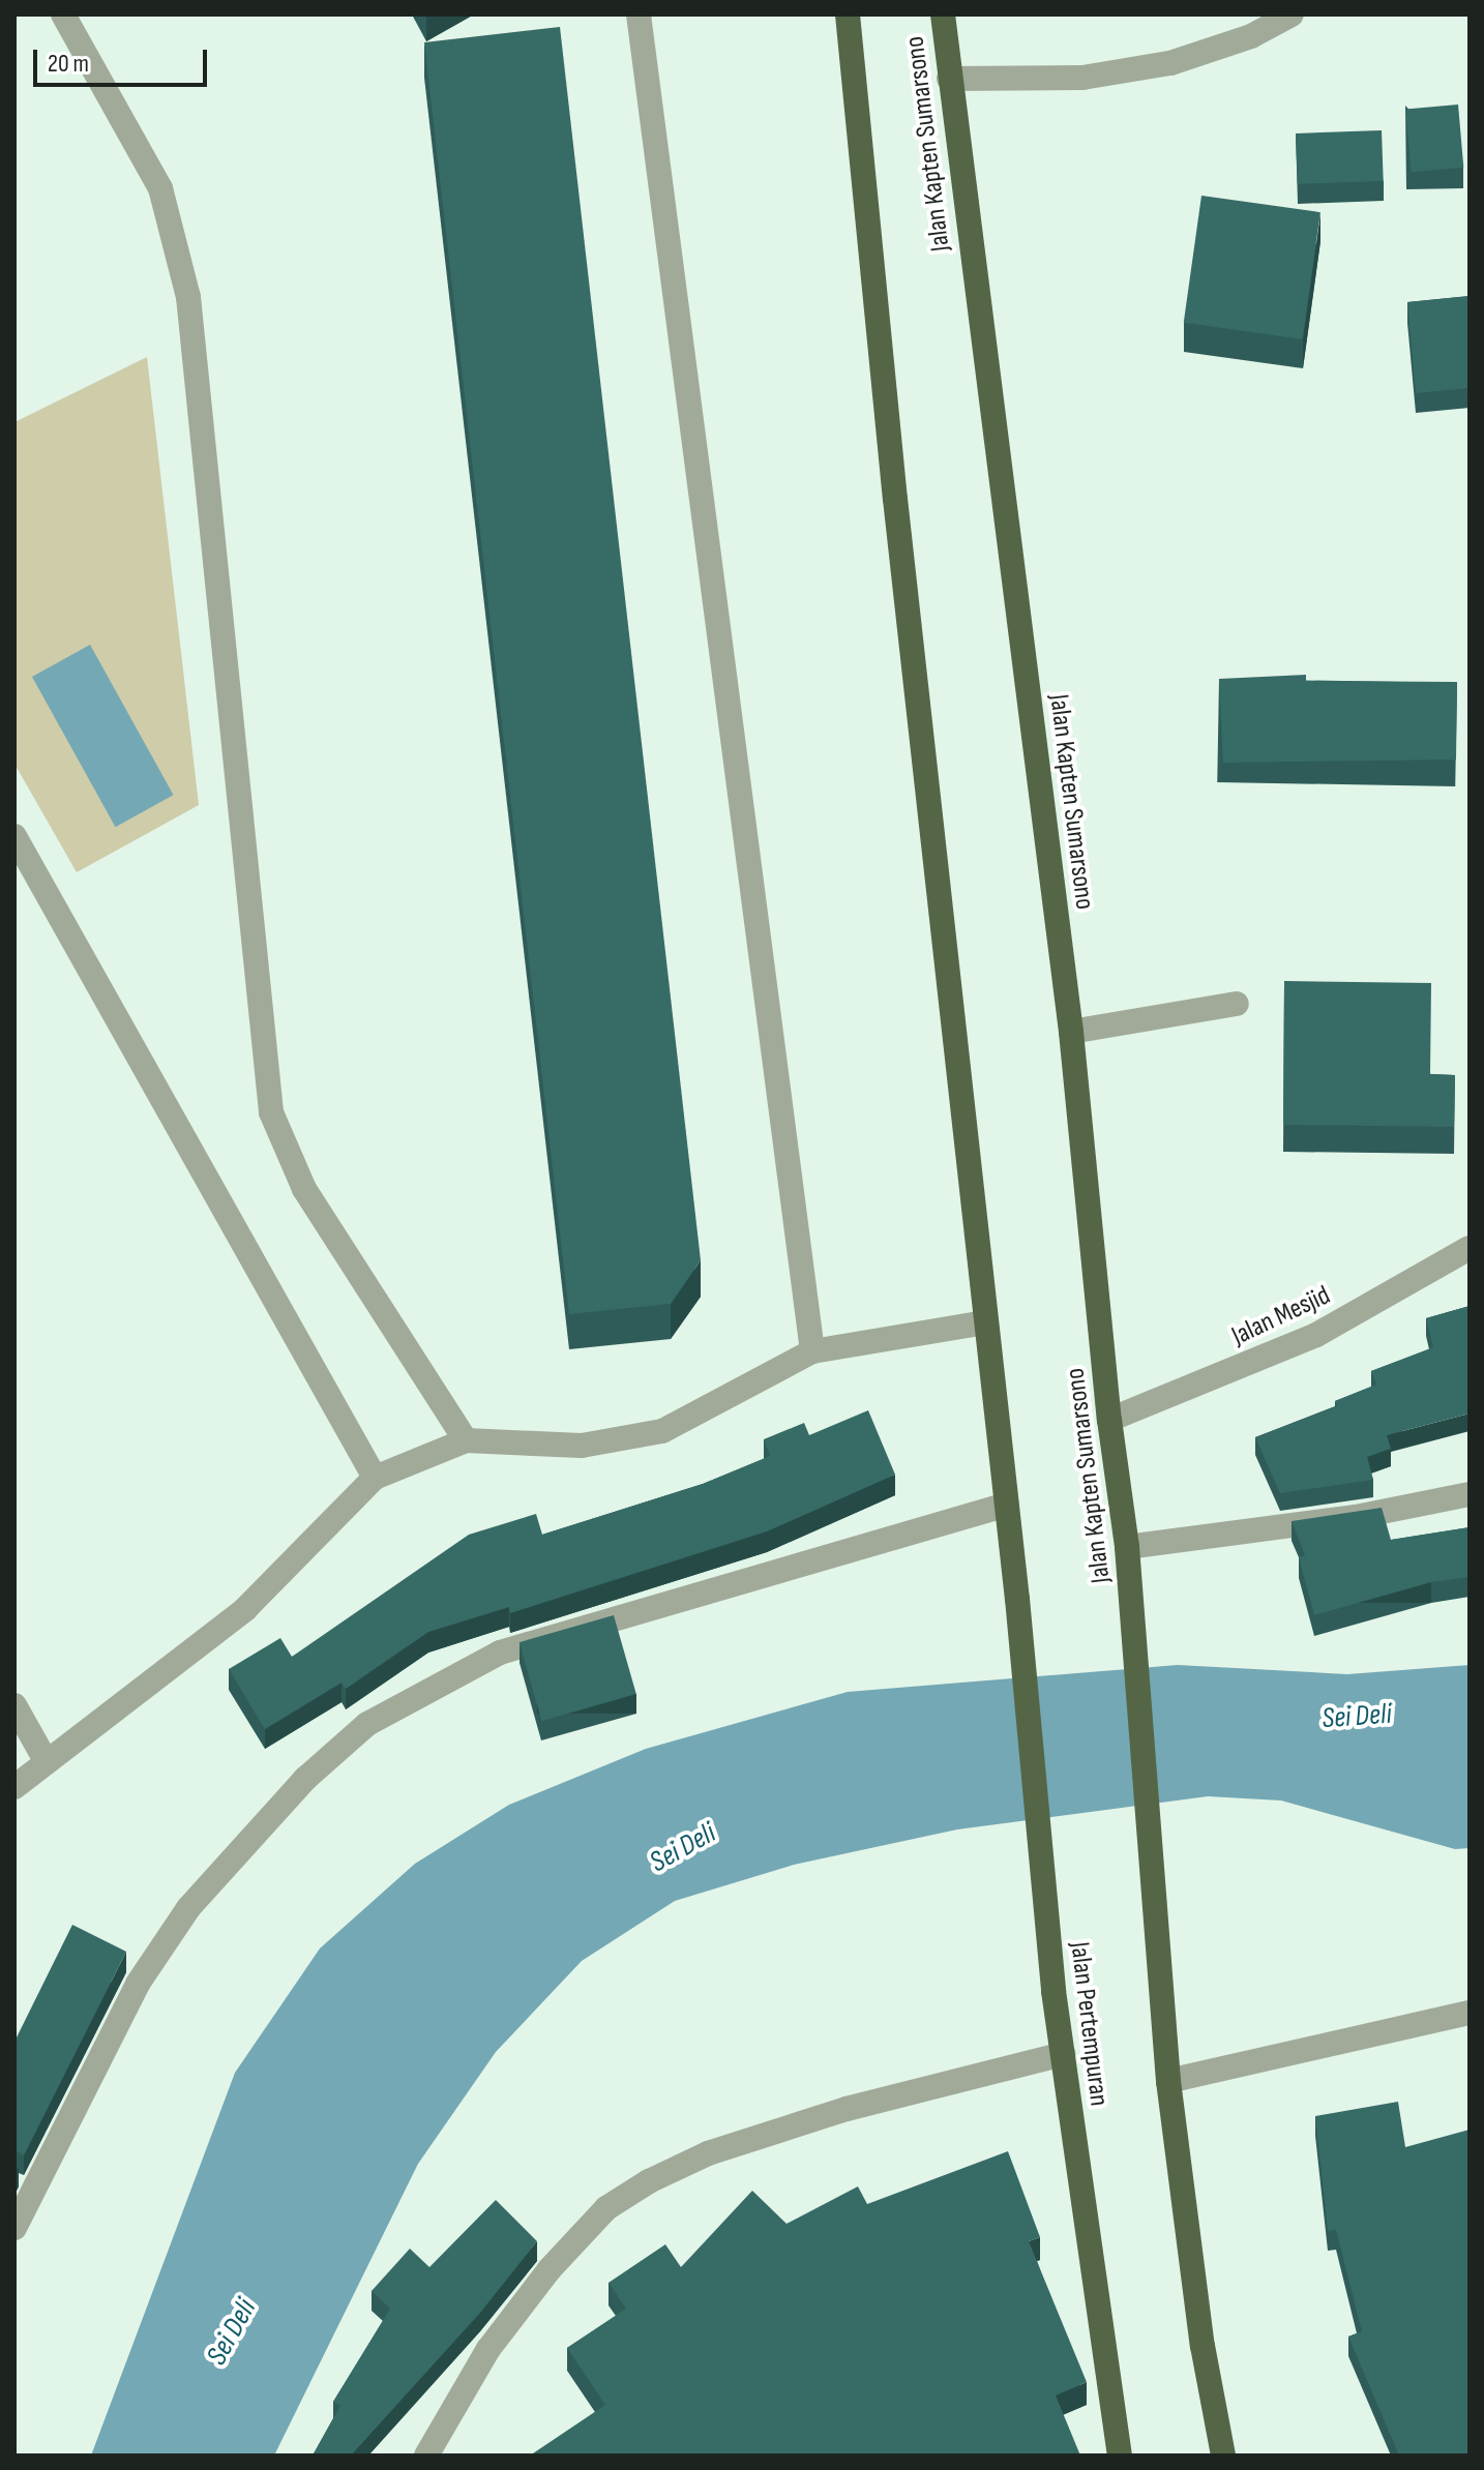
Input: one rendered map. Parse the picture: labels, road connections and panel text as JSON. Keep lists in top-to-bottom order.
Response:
{
  "streets": {
    "highway": ["Jalan Kapten Sumarsono", "Jalan Pertempuran"],
    "street": ["Jalan Mesjid"]
  },
  "crossings": [
    ["Jalan Kapten Sumarsono", "Jalan Mesjid"]
  ],
  "water": ["Sei Deli"],
  "scale_bar": "20 m"
}
